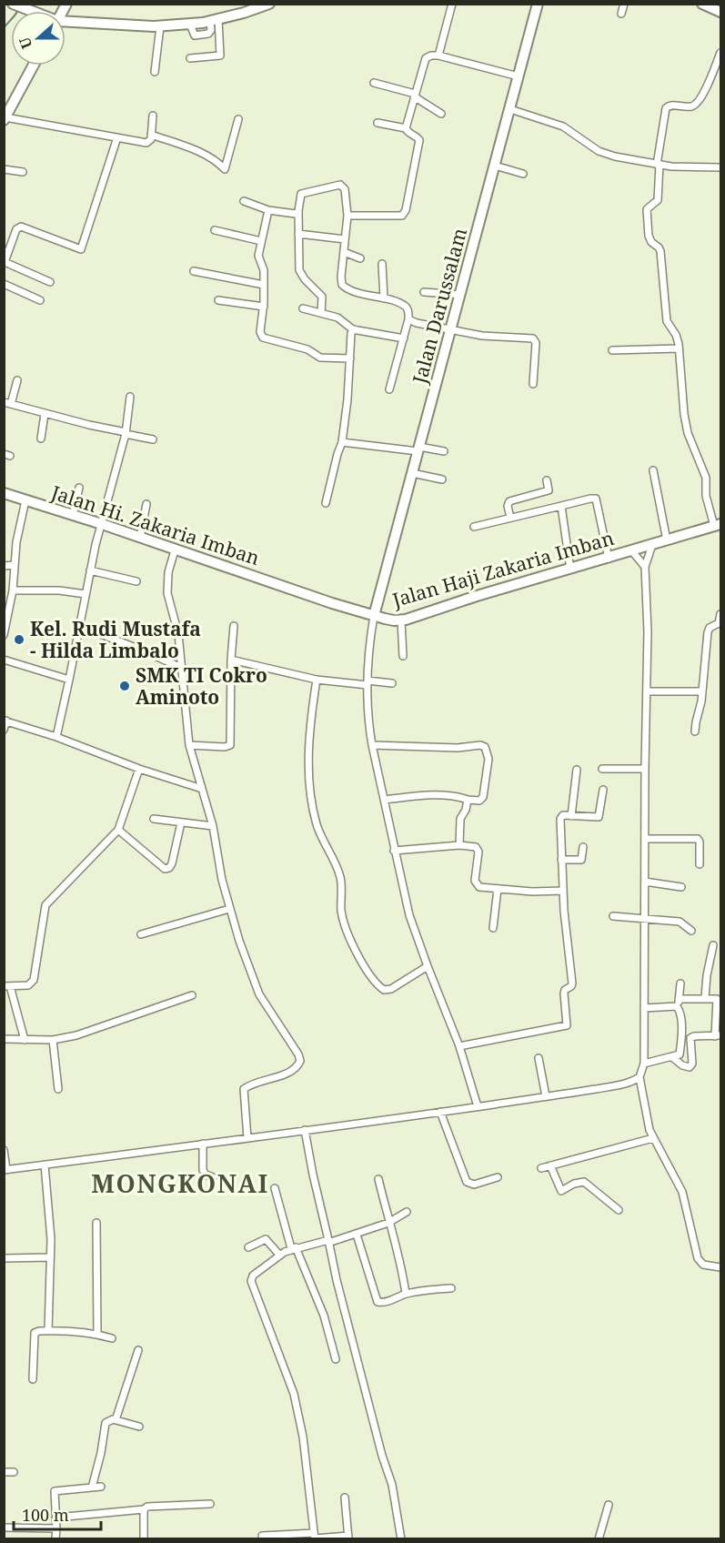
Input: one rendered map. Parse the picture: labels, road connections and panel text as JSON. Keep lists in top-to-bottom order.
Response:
{
  "streets": {
    "street": ["Jalan Darussalam", "Jalan Hi. Zakaria Imban", "Jalan Haji Zakaria Imban"]
  },
  "crossings": [
    ["Jalan Darussalam", "Jalan Haji Zakaria Imban"],
    ["Jalan Hi. Zakaria Imban", "Jalan Haji Zakaria Imban"]
  ],
  "districts": ["MONGKONAI"],
  "places": ["Kel. Rudi Mustafa - Hilda Limbalo", "SMK TI Cokro Aminoto"],
  "scale_bar": "100 m",
  "north": "left"
}
